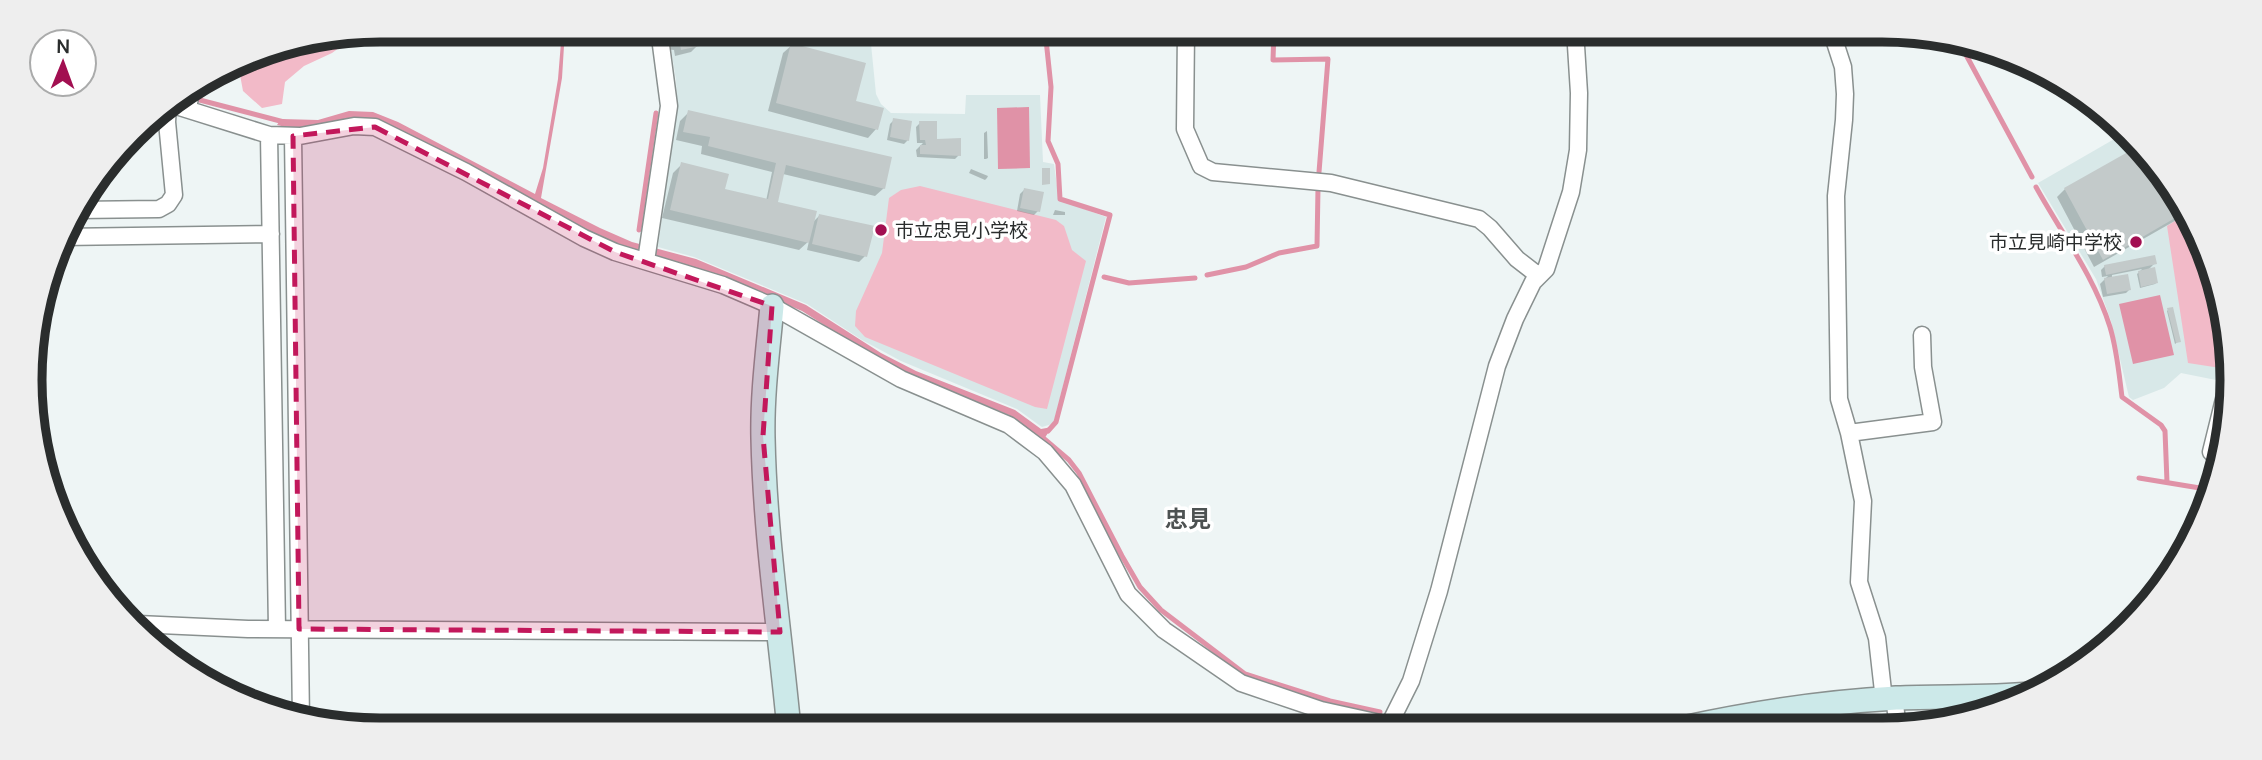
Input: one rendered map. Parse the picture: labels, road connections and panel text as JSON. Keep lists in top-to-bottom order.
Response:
{
  "districts": ["忠見"],
  "places": ["市立忠見小学校", "市立見崎中学校"],
  "north": "top"
}
